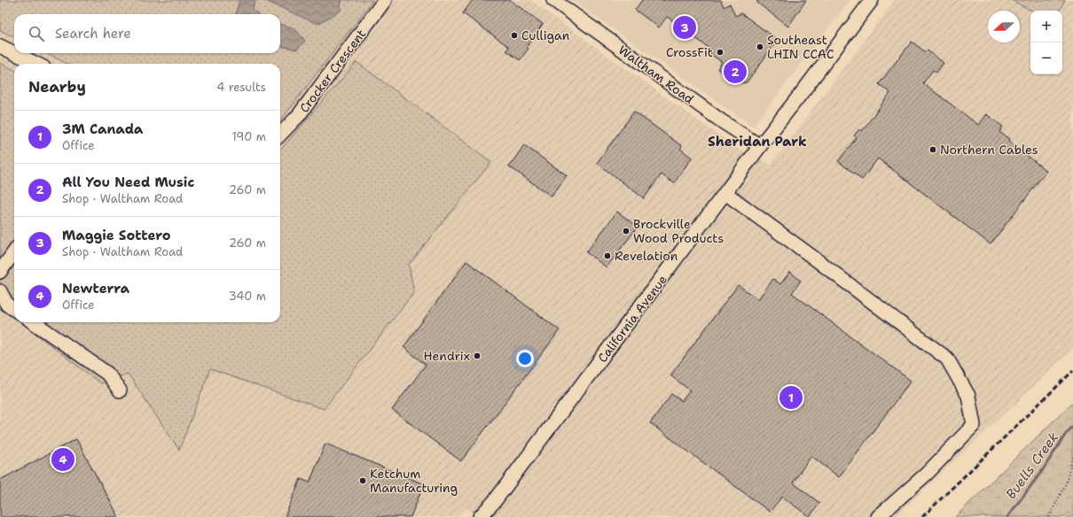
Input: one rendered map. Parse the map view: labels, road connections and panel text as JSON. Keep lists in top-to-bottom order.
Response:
{
  "streets": {
    "street": ["Crocker Crescent", "Waltham Road", "California Avenue"]
  },
  "crossings": [
    ["Waltham Road", "California Avenue"]
  ],
  "districts": ["Sheridan Park"],
  "water": ["Buells Creek"],
  "places": [
    "Culligan",
    "Southeast LHIN CCAC",
    "CrossFit",
    "Northern Cables",
    "Brockville Wood Products",
    "Revelation",
    "Hendrix",
    "Ketchum Manufacturing"
  ],
  "north": "left",
  "page": {
    "map_buttons": ["+", "−"],
    "pins": [
      "3",
      "2",
      "1",
      "4"
    ],
    "search": "Search here",
    "heading": ["Nearby", "4 results"],
    "list": [
      {
        "mark": "1",
        "name": "3M Canada",
        "note": "Office",
        "value": "190 m"
      },
      {
        "mark": "2",
        "name": "All You Need Music",
        "note": "Shop · Waltham Road",
        "value": "260 m"
      },
      {
        "mark": "3",
        "name": "Maggie Sottero",
        "note": "Shop · Waltham Road",
        "value": "260 m"
      },
      {
        "mark": "4",
        "name": "Newterra",
        "note": "Office",
        "value": "340 m"
      }
    ]
  }
}
